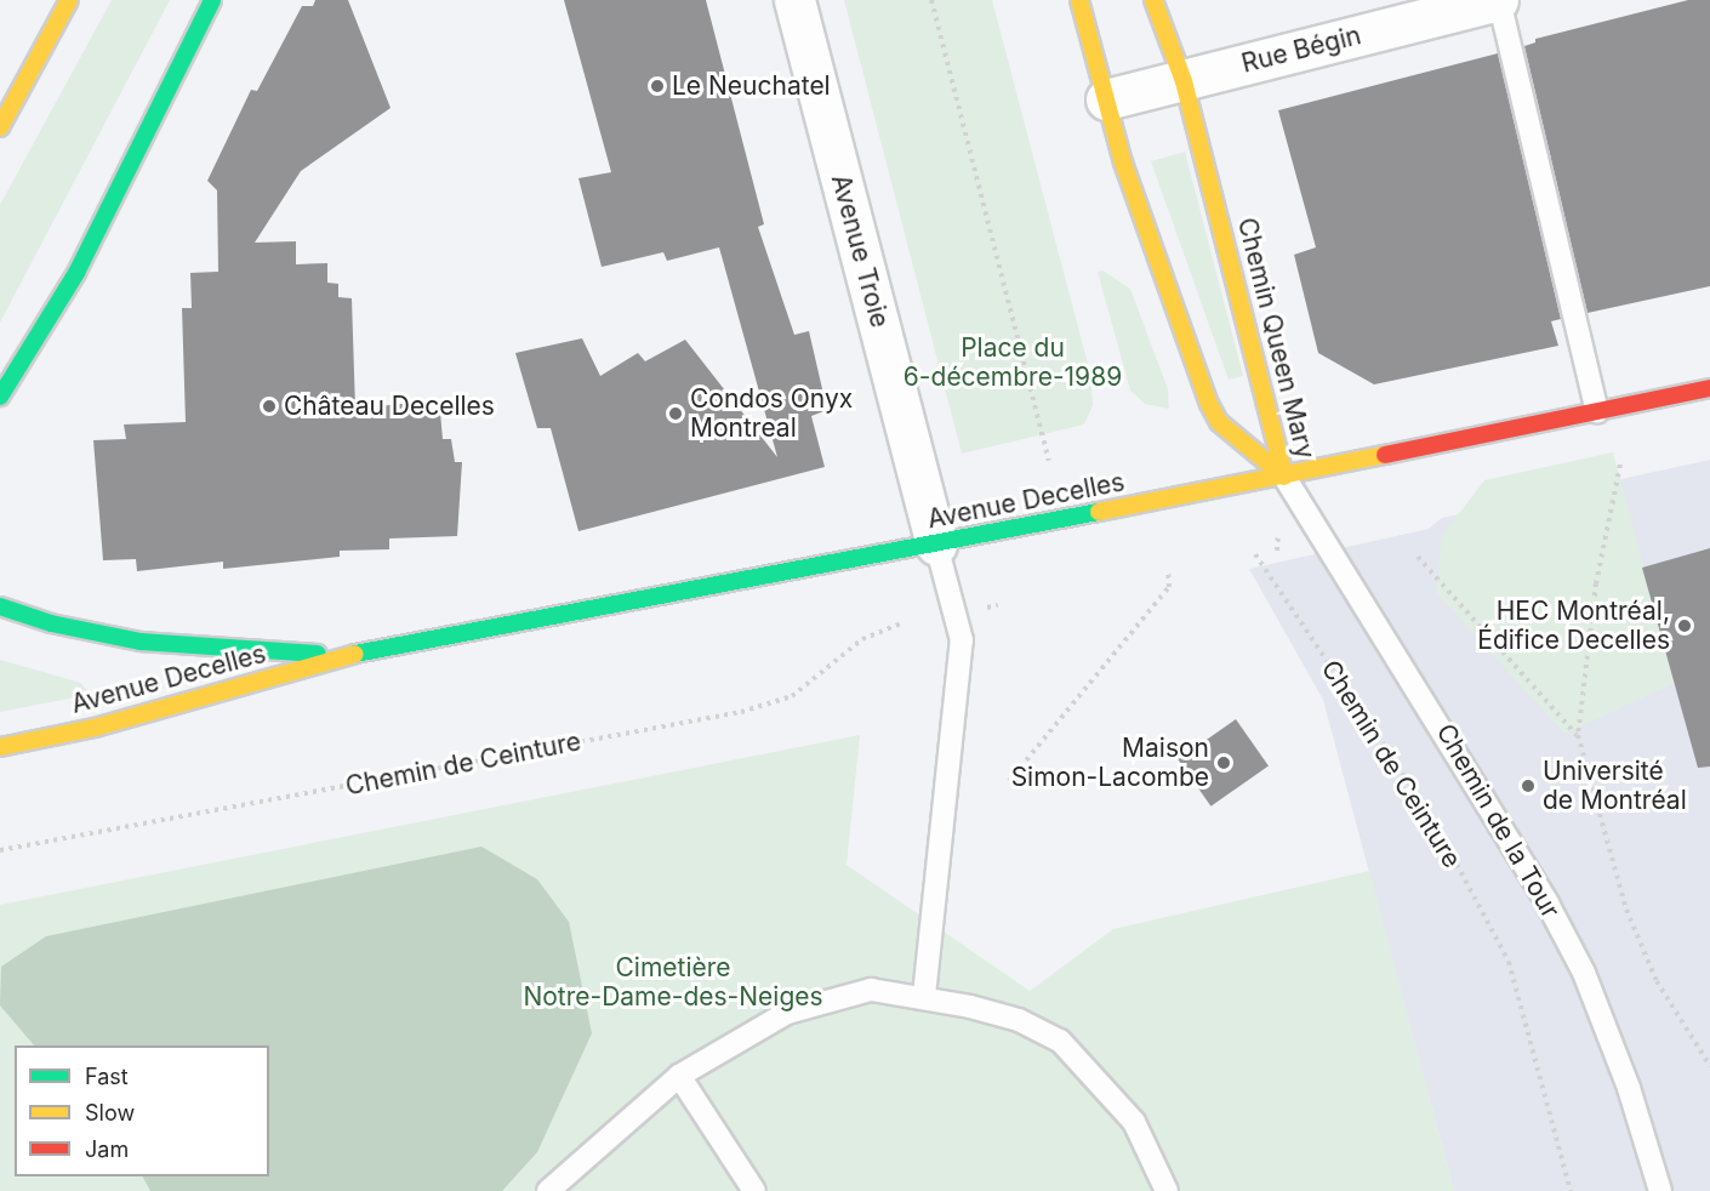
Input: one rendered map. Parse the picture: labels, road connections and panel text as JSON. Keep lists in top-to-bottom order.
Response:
{
  "streets": {
    "street": [
      "Rue Bégin",
      "Avenue Troie",
      "Chemin Queen Mary",
      "Avenue Decelles"
    ],
    "lane": ["Chemin de la Tour"],
    "path": ["Chemin de Ceinture"]
  },
  "crossings": [
    ["Rue Bégin", "Chemin Queen Mary"],
    ["Avenue Troie", "Avenue Decelles"],
    ["Chemin Queen Mary", "Avenue Decelles"],
    ["Chemin Queen Mary", "Chemin de la Tour"],
    ["Avenue Decelles", "Chemin de la Tour"]
  ],
  "parks": ["Place du 6-décembre-1989", "Cimetière Notre-Dame-des-Neiges"],
  "places": [
    "Le Neuchatel",
    "Château Decelles",
    "Condos Onyx Montreal",
    "HEC Montréal, Édifice Decelles",
    "Maison Simon-Lacombe",
    "Université de Montréal"
  ],
  "legend": ["Fast", "Slow", "Jam"]
}
